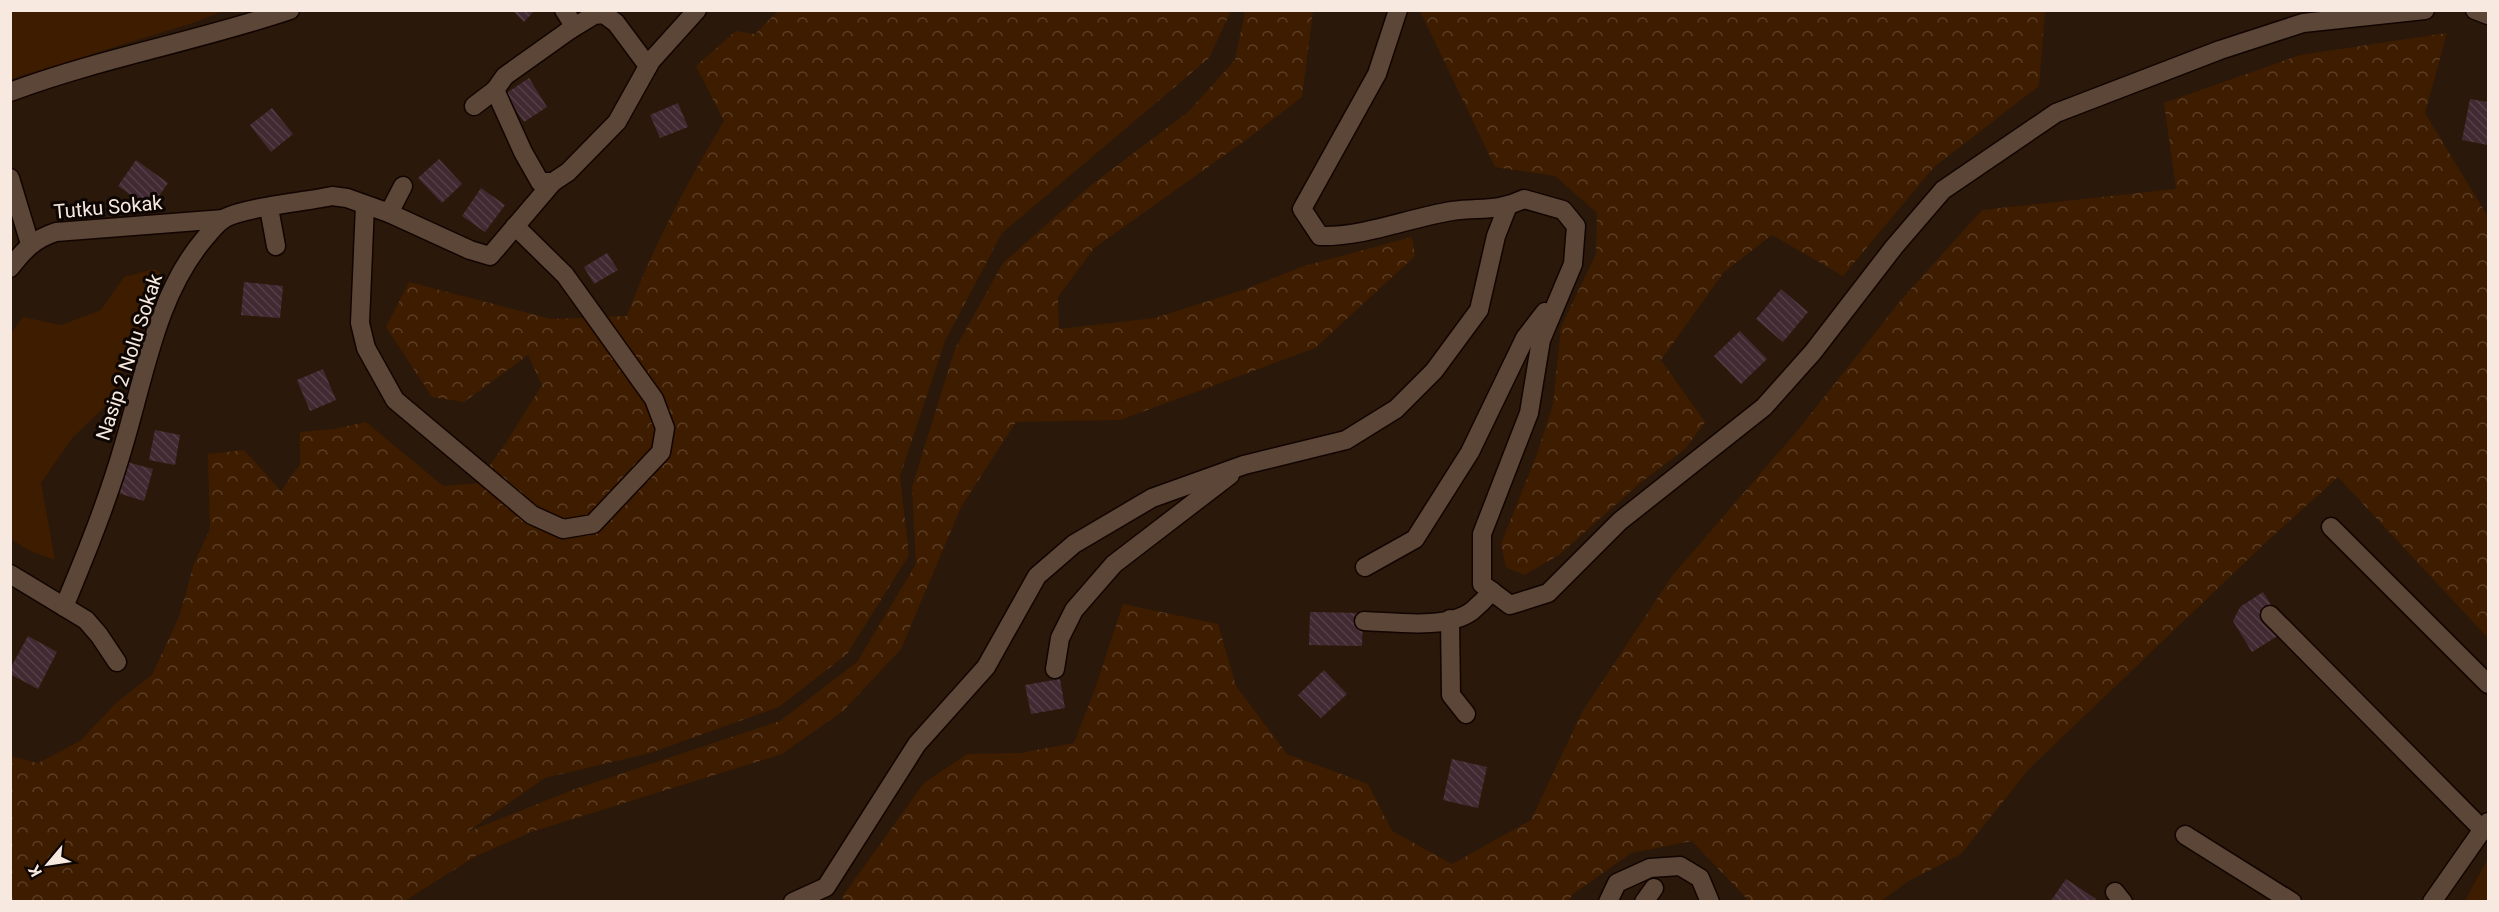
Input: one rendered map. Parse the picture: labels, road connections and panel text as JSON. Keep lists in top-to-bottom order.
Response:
{
  "streets": {
    "street": ["Tutku Sokak", "Nasip 2 Nolu Sokak"]
  },
  "crossings": [
    ["Tutku Sokak", "Nasip 2 Nolu Sokak"]
  ],
  "north": "bottom left"
}
